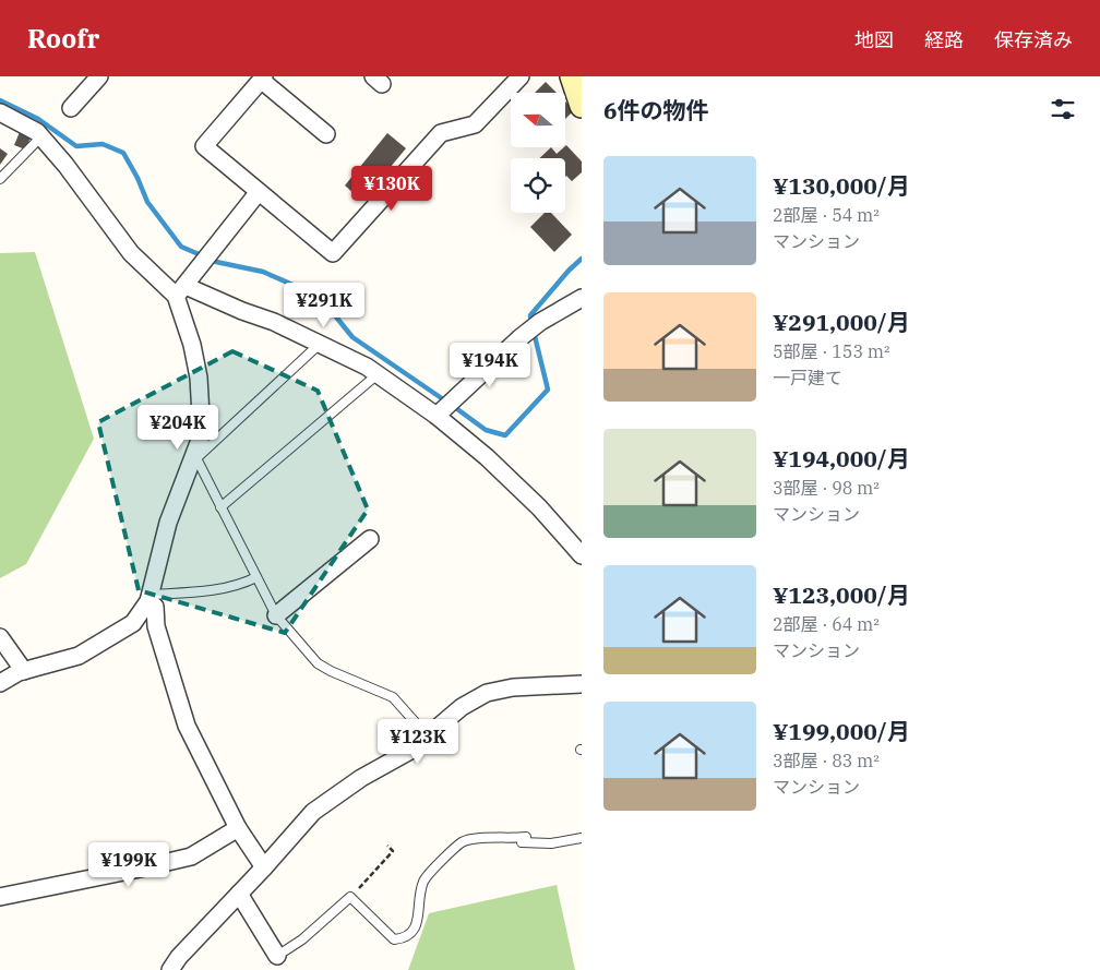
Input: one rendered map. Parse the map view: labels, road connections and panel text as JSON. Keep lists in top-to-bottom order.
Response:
{
  "north": "left",
  "page": {
    "header": "Roofr",
    "nav": ["地図", "経路", "保存済み"],
    "heading": "6件の物件",
    "list": [
      {
        "name": "¥130,000/月",
        "note": "2部屋 · 54 m² · マンション"
      },
      {
        "name": "¥291,000/月",
        "note": "5部屋 · 153 m² · 一戸建て"
      },
      {
        "name": "¥194,000/月",
        "note": "3部屋 · 98 m² · マンション"
      },
      {
        "name": "¥123,000/月",
        "note": "2部屋 · 64 m² · マンション"
      },
      {
        "name": "¥199,000/月",
        "note": "3部屋 · 83 m² · マンション"
      }
    ],
    "price": [
      "¥130K",
      "¥291K",
      "¥194K",
      "¥204K",
      "¥123K",
      "¥199K"
    ]
  }
}
